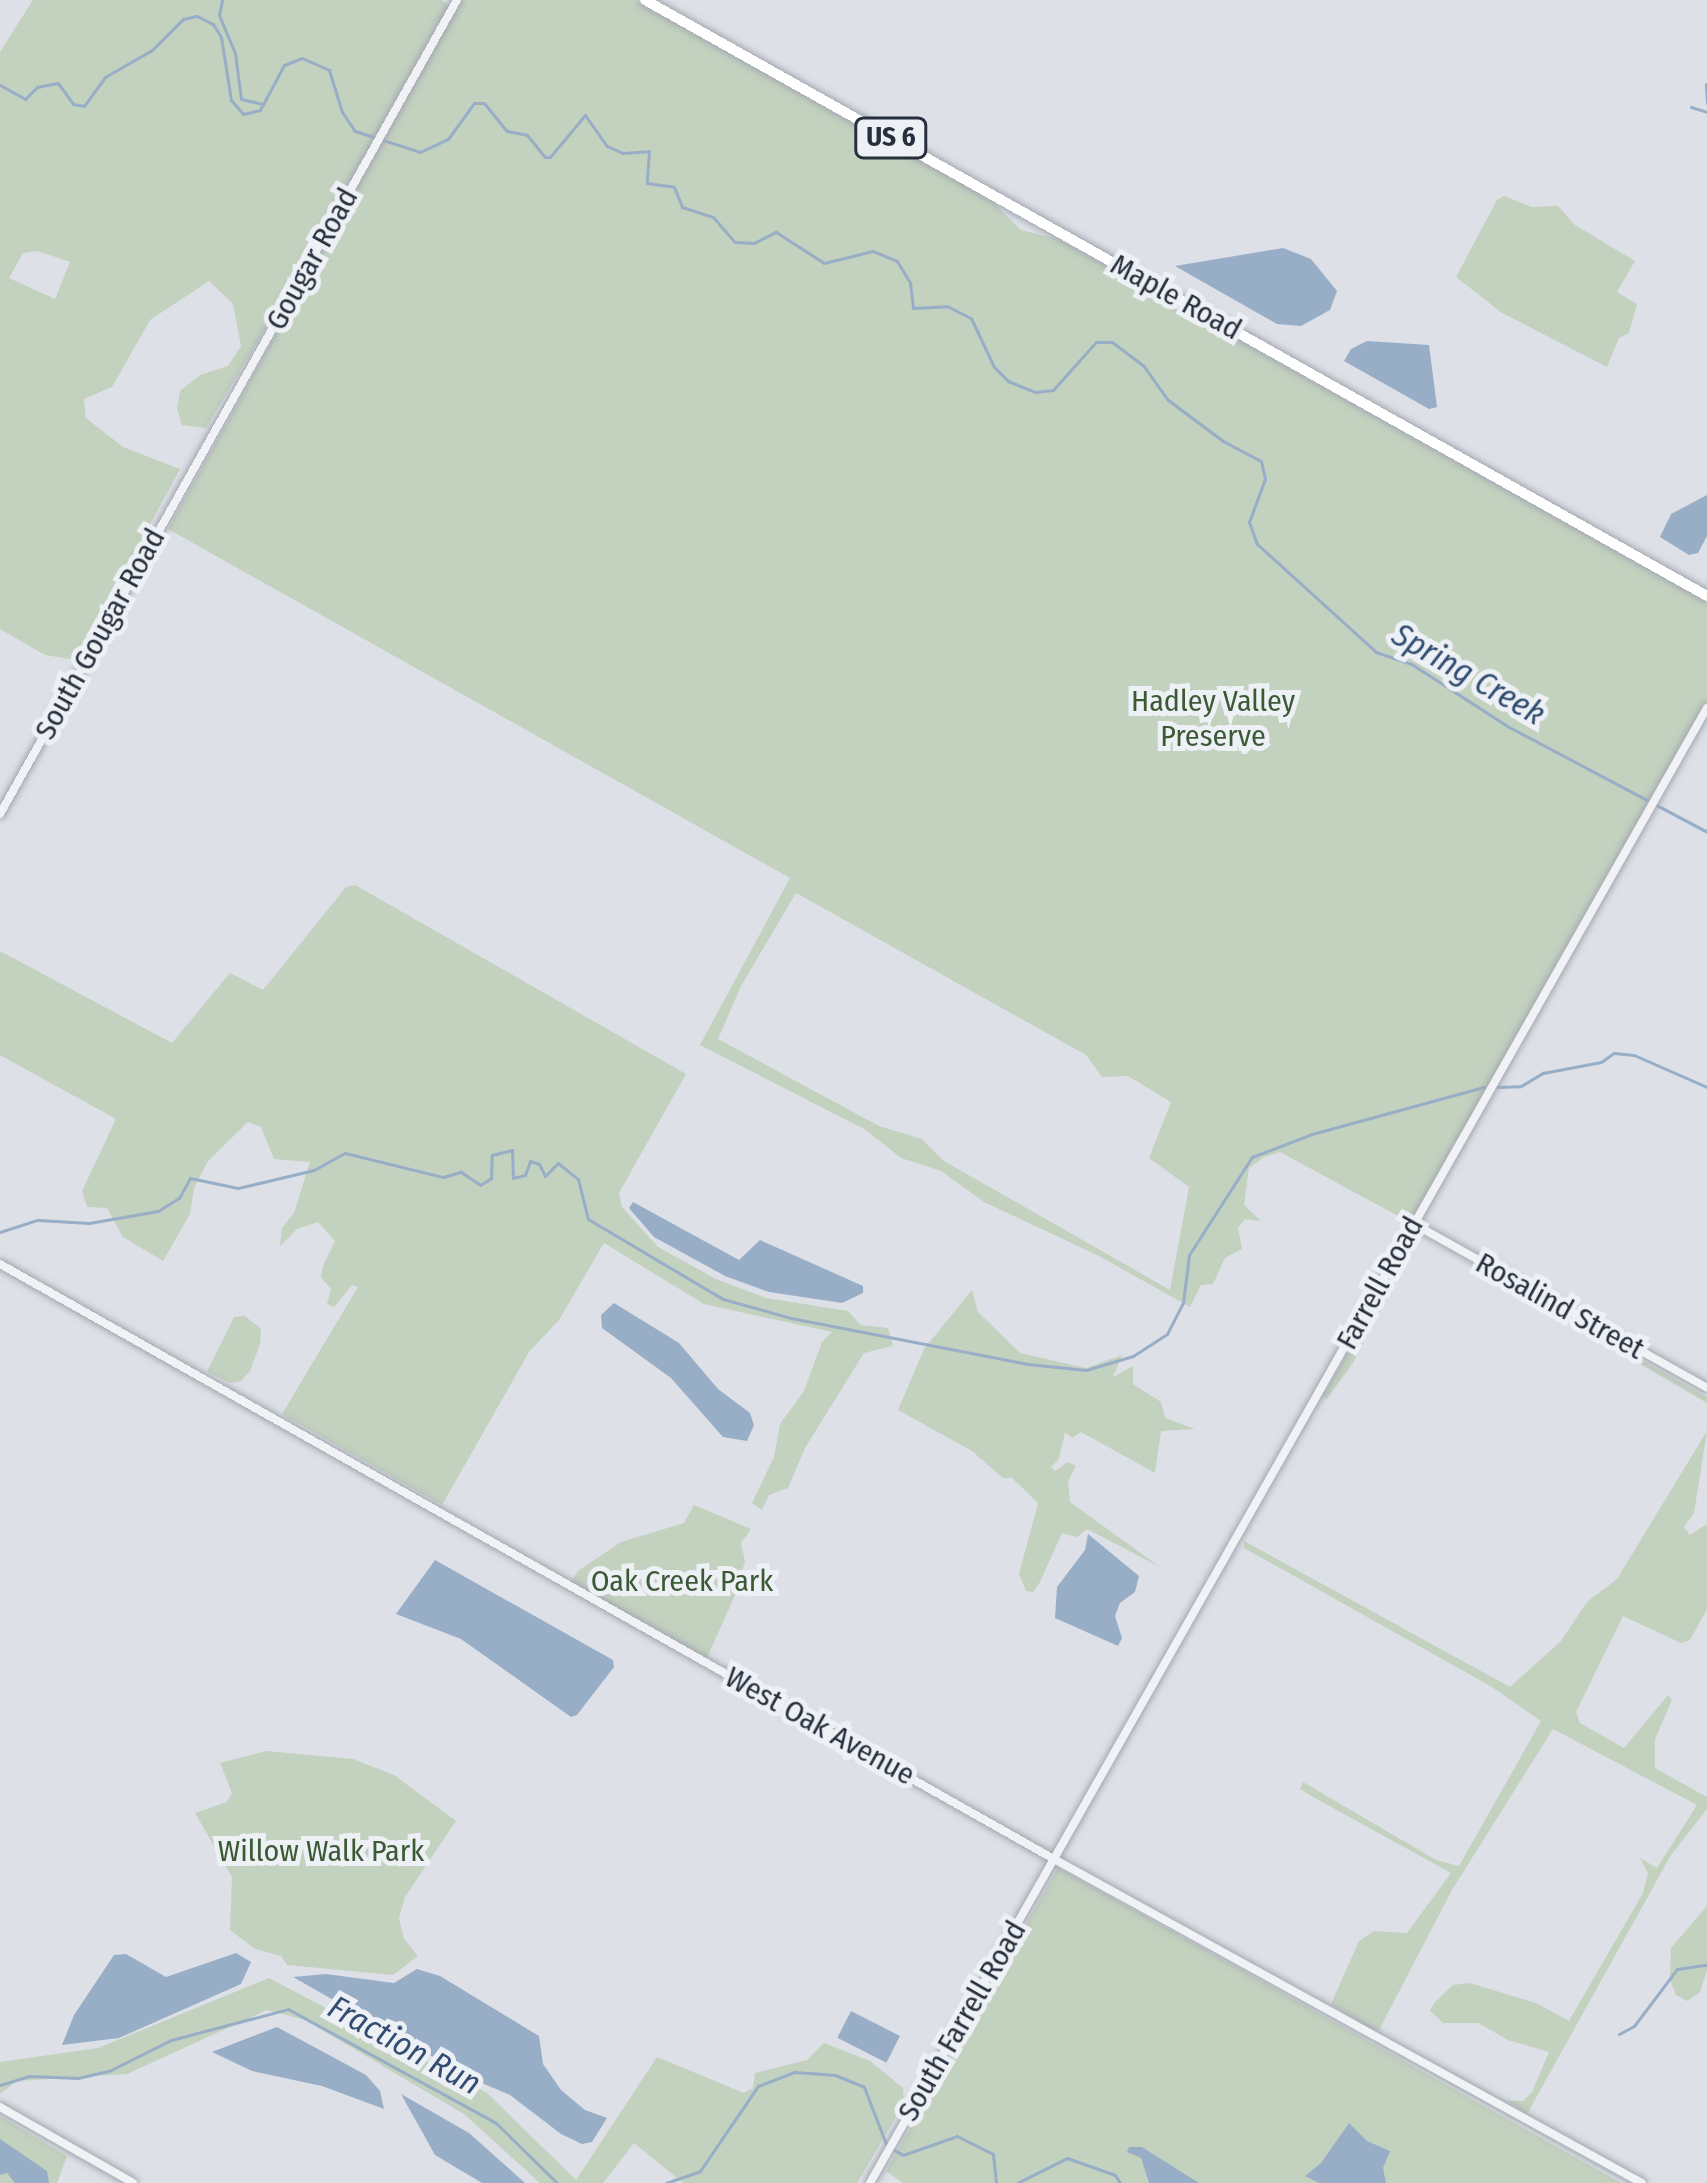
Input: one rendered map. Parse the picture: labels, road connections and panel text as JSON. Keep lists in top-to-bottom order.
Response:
{
  "streets": {
    "main road": ["US 6", "Maple Road"],
    "street": [
      "Gougar Road",
      "South Gougar Road",
      "Farrell Road",
      "Rosalind Street",
      "West Oak Avenue",
      "South Farrell Road"
    ]
  },
  "crossings": [
    ["Gougar Road", "South Gougar Road"],
    ["Farrell Road", "Rosalind Street"],
    ["Farrell Road", "West Oak Avenue"],
    ["Farrell Road", "South Farrell Road"],
    ["West Oak Avenue", "South Farrell Road"]
  ],
  "water": ["Spring Creek", "Fraction Run"],
  "parks": ["Hadley Valley Preserve", "Oak Creek Park", "Willow Walk Park"]
}
